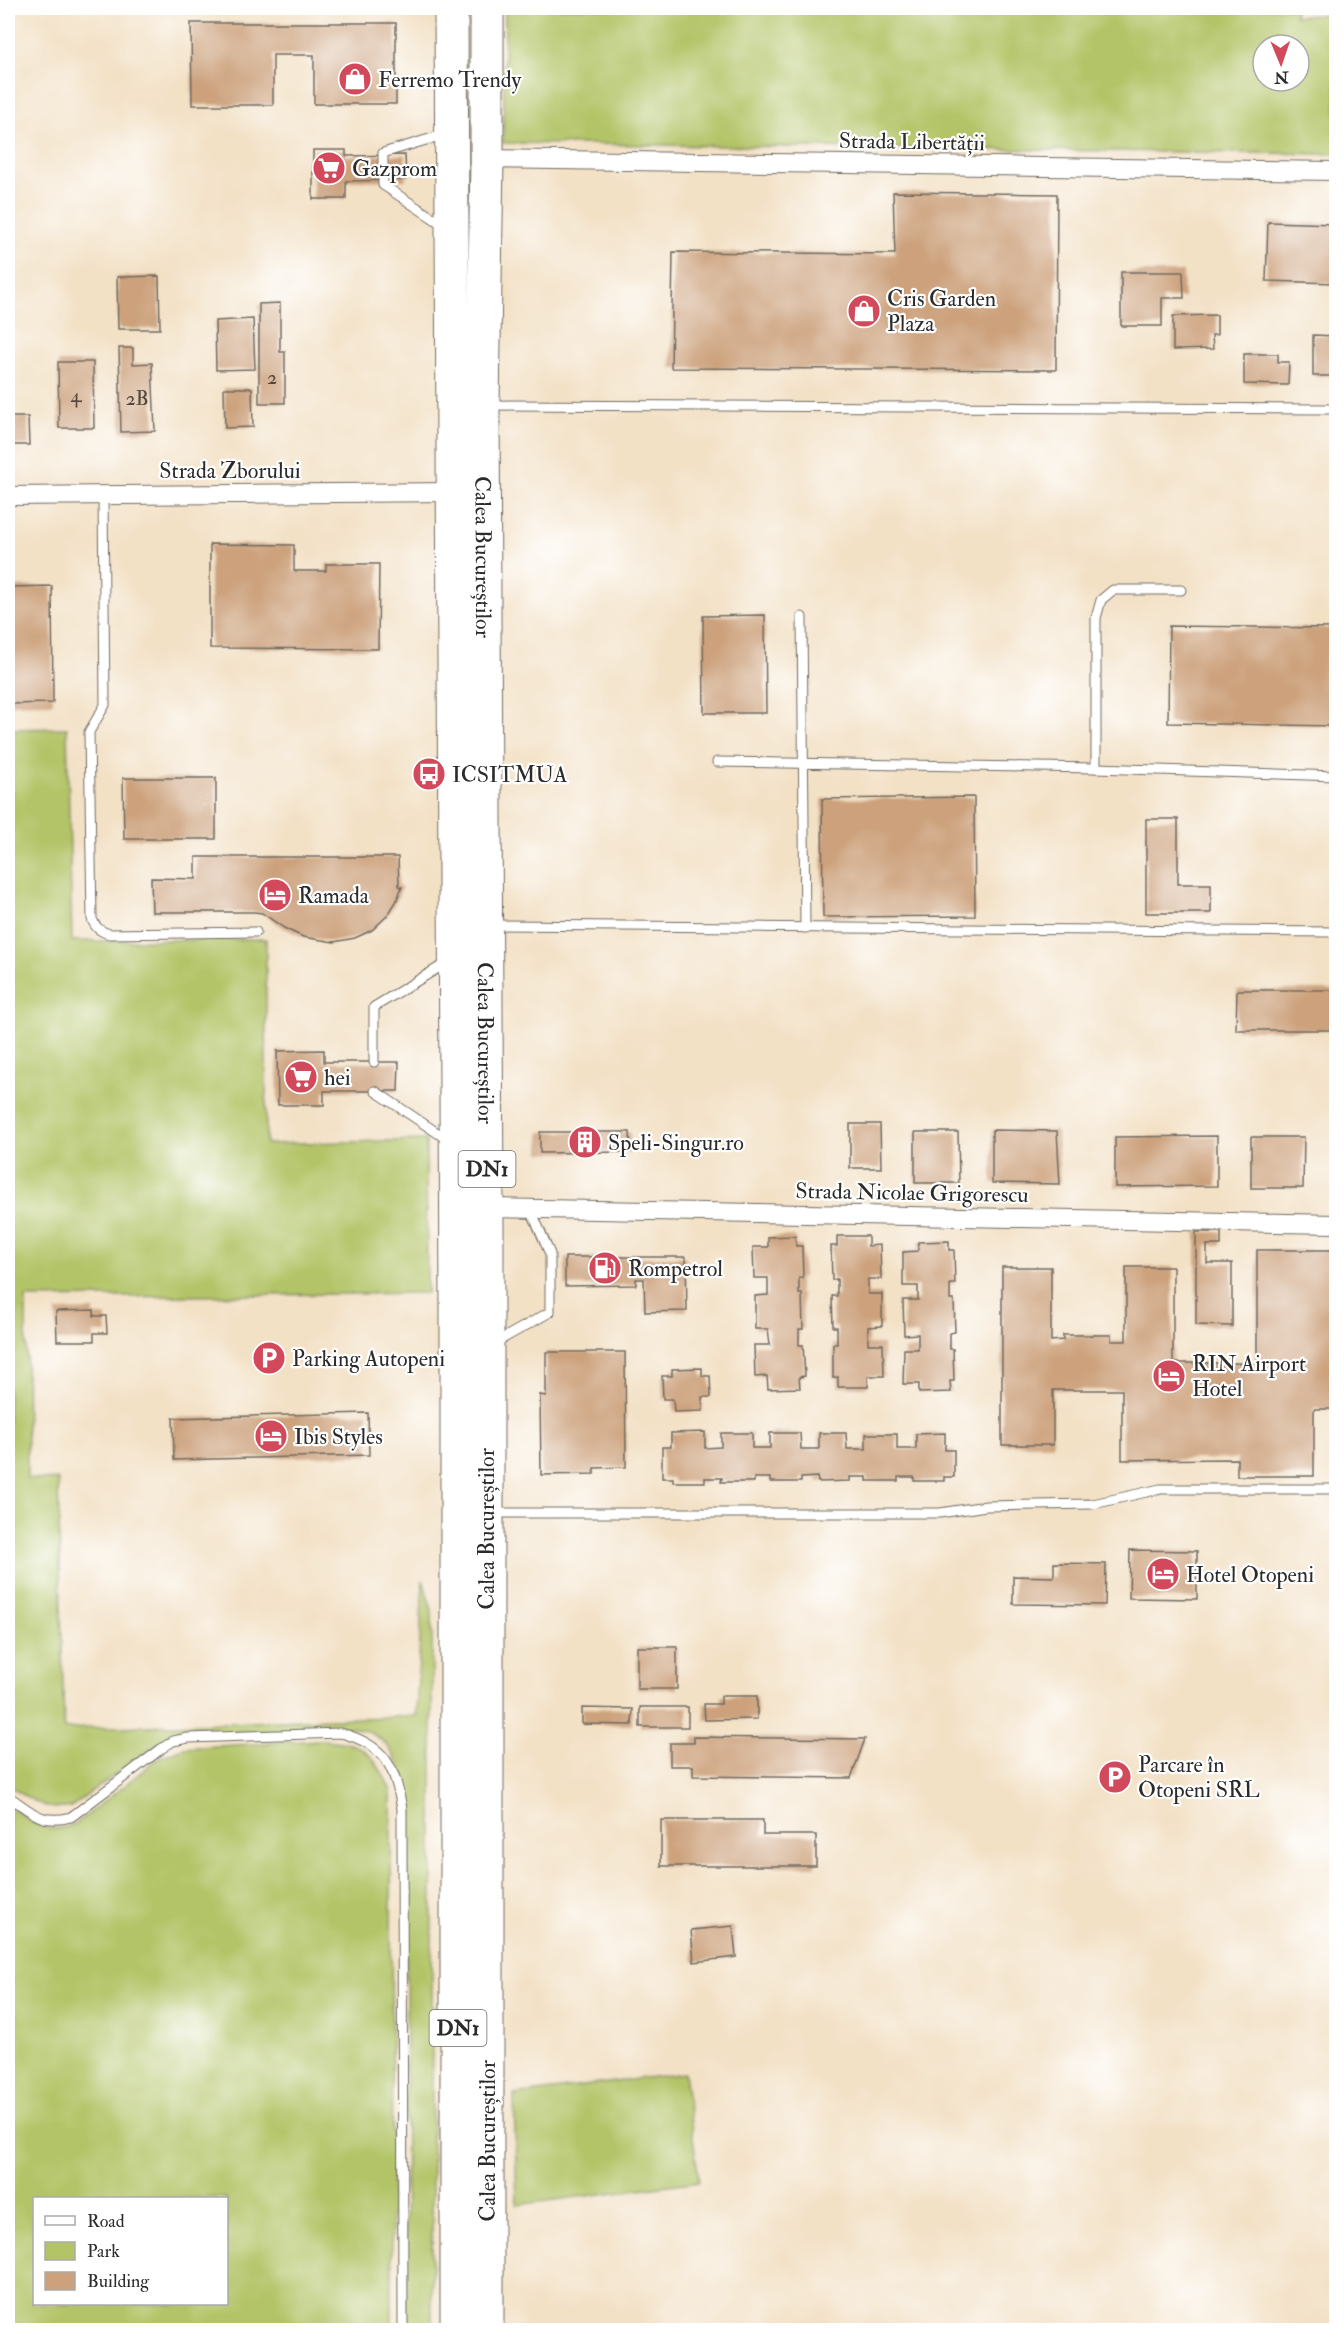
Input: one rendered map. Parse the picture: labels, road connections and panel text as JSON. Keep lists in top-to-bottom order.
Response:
{
  "streets": {
    "highway": ["Calea Bucureștilor", "DN1"],
    "street": ["Strada Libertății", "Strada Zborului", "Strada Nicolae Grigorescu"]
  },
  "crossings": [
    ["Strada Libertății", "Calea Bucureștilor"],
    ["Strada Zborului", "Calea Bucureștilor"],
    ["Calea Bucureștilor", "Strada Nicolae Grigorescu"]
  ],
  "places": {
    "shop": ["Ferremo Trendy", "Cris Garden Plaza"],
    "supermarket": ["Gazprom", "hei"],
    "bus stop": ["ICSITMUA"],
    "hotel": [
      "Ramada",
      "RIN Airport Hotel",
      "Ibis Styles",
      "Hotel Otopeni"
    ],
    "building": ["Speli-Singur.ro"],
    "fuel station": ["Rompetrol"],
    "parking": ["Parking Autopeni", "Parcare în Otopeni SRL"]
  },
  "house_numbers": ["2", "4", "2B"],
  "legend": ["Road", "Park", "Building"],
  "north": "bottom"
}
